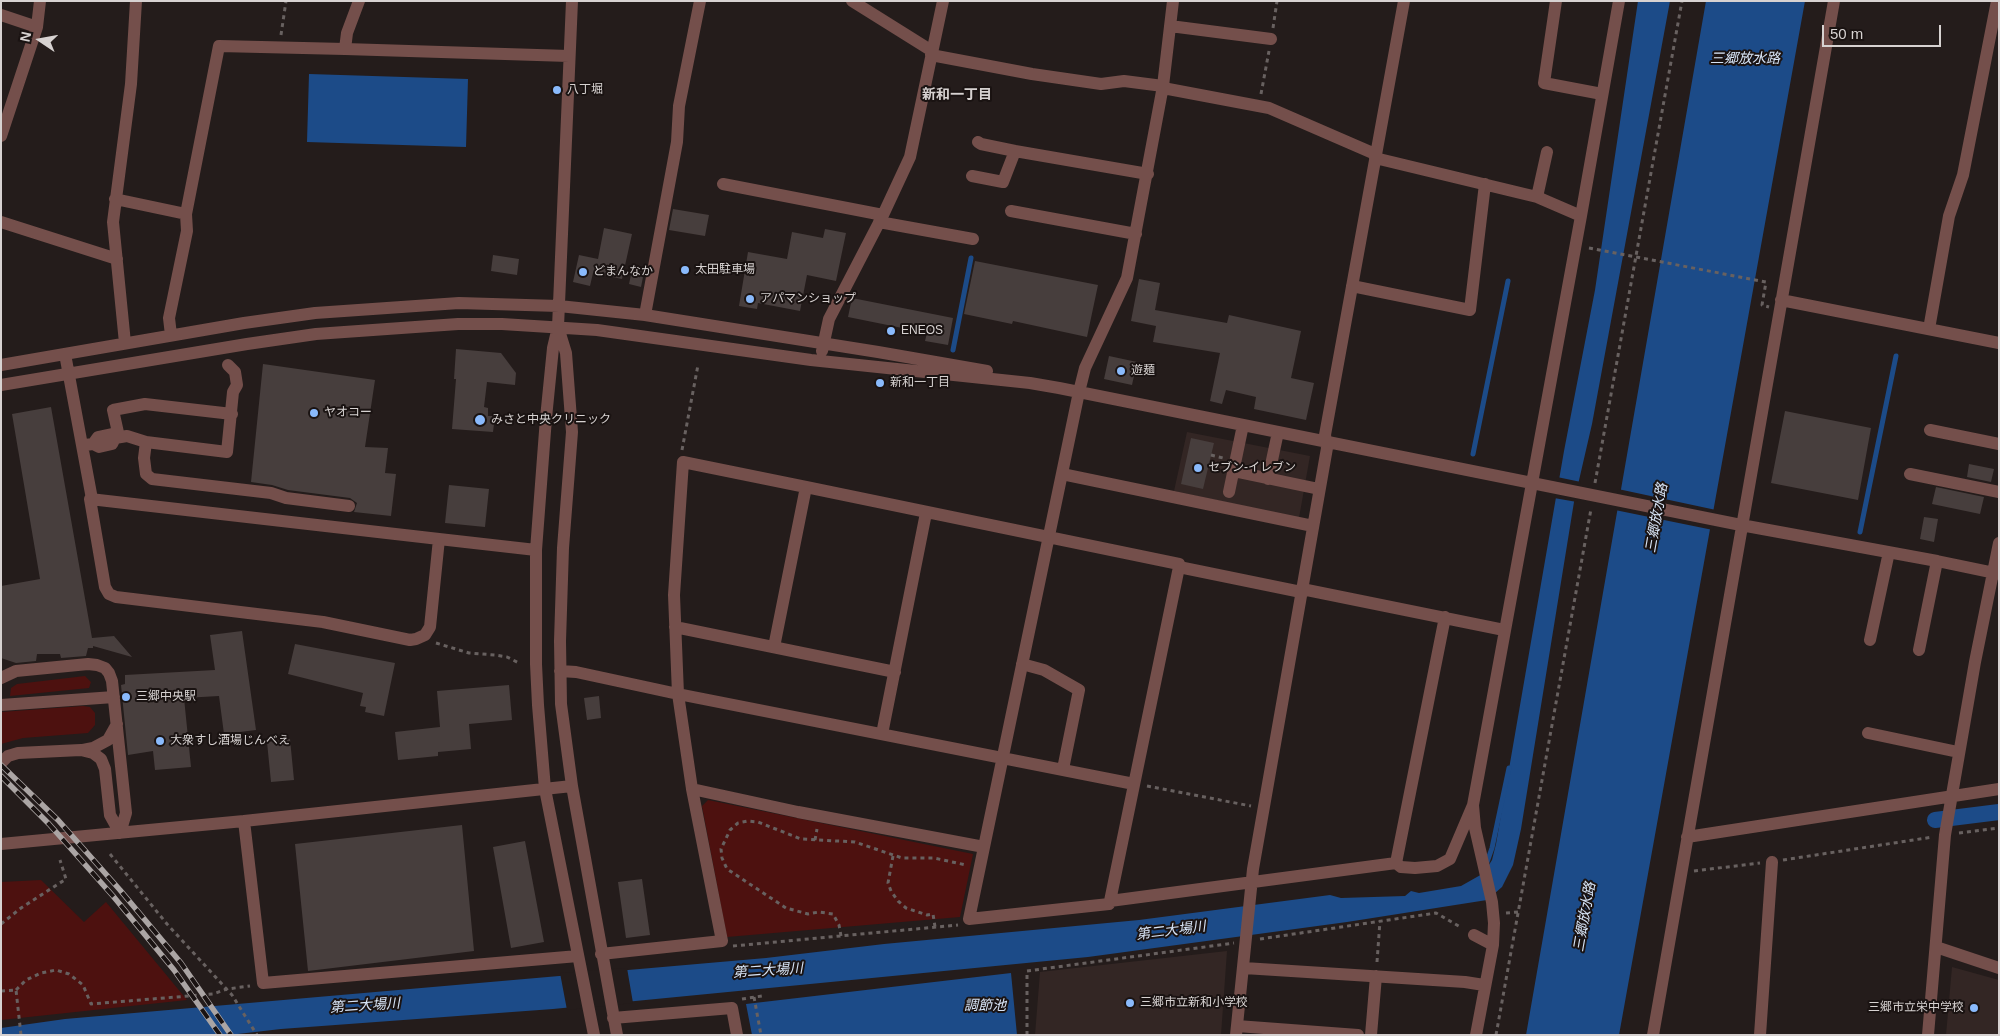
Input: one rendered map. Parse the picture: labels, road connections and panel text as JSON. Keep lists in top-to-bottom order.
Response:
{
  "districts": ["新和一丁目"],
  "water": ["三郷放水路", "第二大場川", "調節池"],
  "places": [
    "八丁堀",
    "太田駐車場",
    "どまんなか",
    "アパマンショップ",
    "ENEOS",
    "遊麺",
    "新和一丁目",
    "ヤオコー",
    "みさと中央クリニック",
    "セブン-イレブン",
    "三郷中央駅",
    "大衆すし酒場じんべえ",
    "三郷市立新和小学校",
    "三郷市立栄中学校"
  ],
  "scale_bar": "50 m",
  "north": "left"
}
